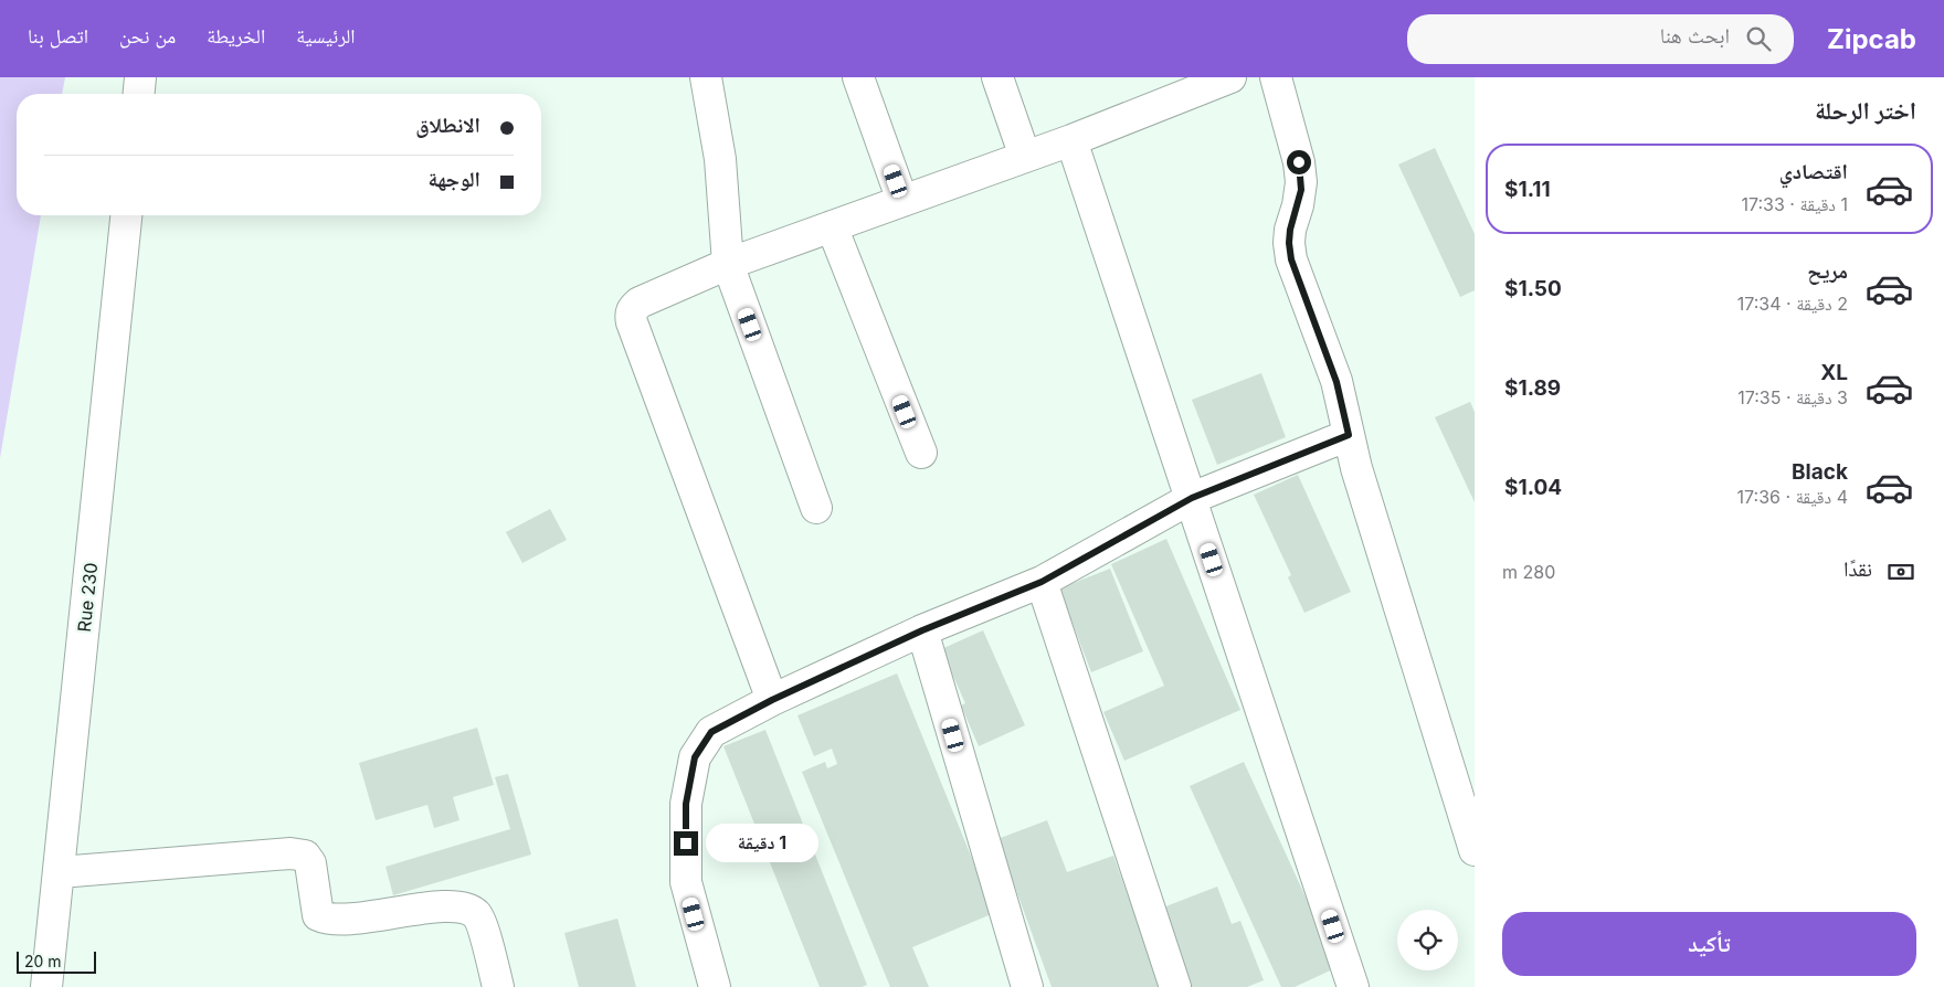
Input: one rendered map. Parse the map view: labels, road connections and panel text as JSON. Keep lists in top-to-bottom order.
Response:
{
  "streets": {
    "street": ["Rue 230"]
  },
  "scale_bar": "20 m",
  "page": {
    "header": "Zipcab",
    "search": "ابحث هنا",
    "nav": [
      "الرئيسية",
      "الخريطة",
      "من نحن",
      "اتصل بنا"
    ],
    "heading": "اختر الرحلة",
    "banner": ["الانطلاق", "الوجهة"],
    "list": [
      {
        "name": "اقتصادي",
        "note": "1 دقيقة · 17:33",
        "value": "$1.11"
      },
      {
        "name": "مريح",
        "note": "2 دقيقة · 17:34",
        "value": "$1.50"
      },
      {
        "name": "XL",
        "note": "3 دقيقة · 17:35",
        "value": "$1.89"
      },
      {
        "name": "Black",
        "note": "4 دقيقة · 17:36",
        "value": "$1.04"
      }
    ],
    "pay": ["نقدًا", "280 m"],
    "bubble": "1 دقيقة",
    "buttons": "تأكيد",
    "scale": "20 m"
  }
}
